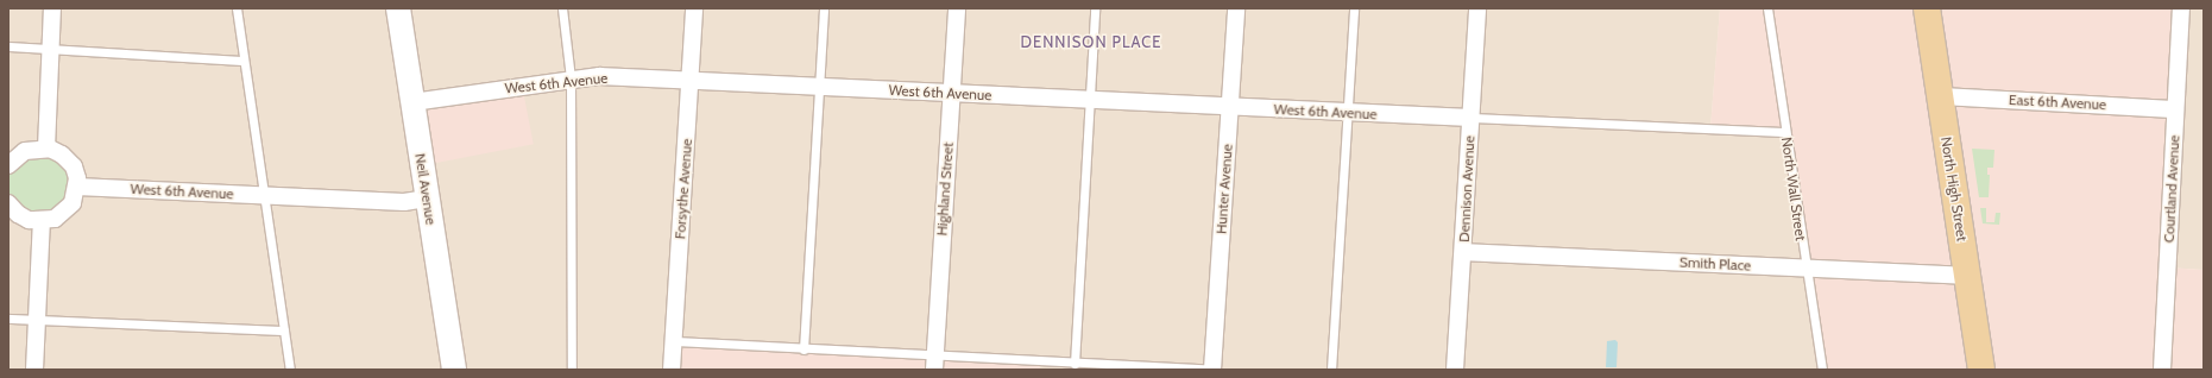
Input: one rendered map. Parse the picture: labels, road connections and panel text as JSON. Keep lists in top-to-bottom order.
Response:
{
  "streets": {
    "main road": ["North High Street"],
    "street": [
      "West 6th Avenue",
      "East 6th Avenue",
      "Neil Avenue",
      "Forsythe Avenue",
      "Highland Street",
      "Hunter Avenue",
      "Dennison Avenue",
      "Courtland Avenue",
      "Smith Place"
    ],
    "lane": ["North Wall Street"]
  },
  "crossings": [
    ["West 6th Avenue", "Neil Avenue"],
    ["West 6th Avenue", "Forsythe Avenue"],
    ["West 6th Avenue", "Highland Street"],
    ["West 6th Avenue", "Hunter Avenue"],
    ["West 6th Avenue", "Dennison Avenue"],
    ["East 6th Avenue", "North High Street"],
    ["East 6th Avenue", "Courtland Avenue"],
    ["Dennison Avenue", "Smith Place"],
    ["North Wall Street", "Smith Place"],
    ["North High Street", "Smith Place"]
  ],
  "districts": ["DENNISON PLACE"]
}
